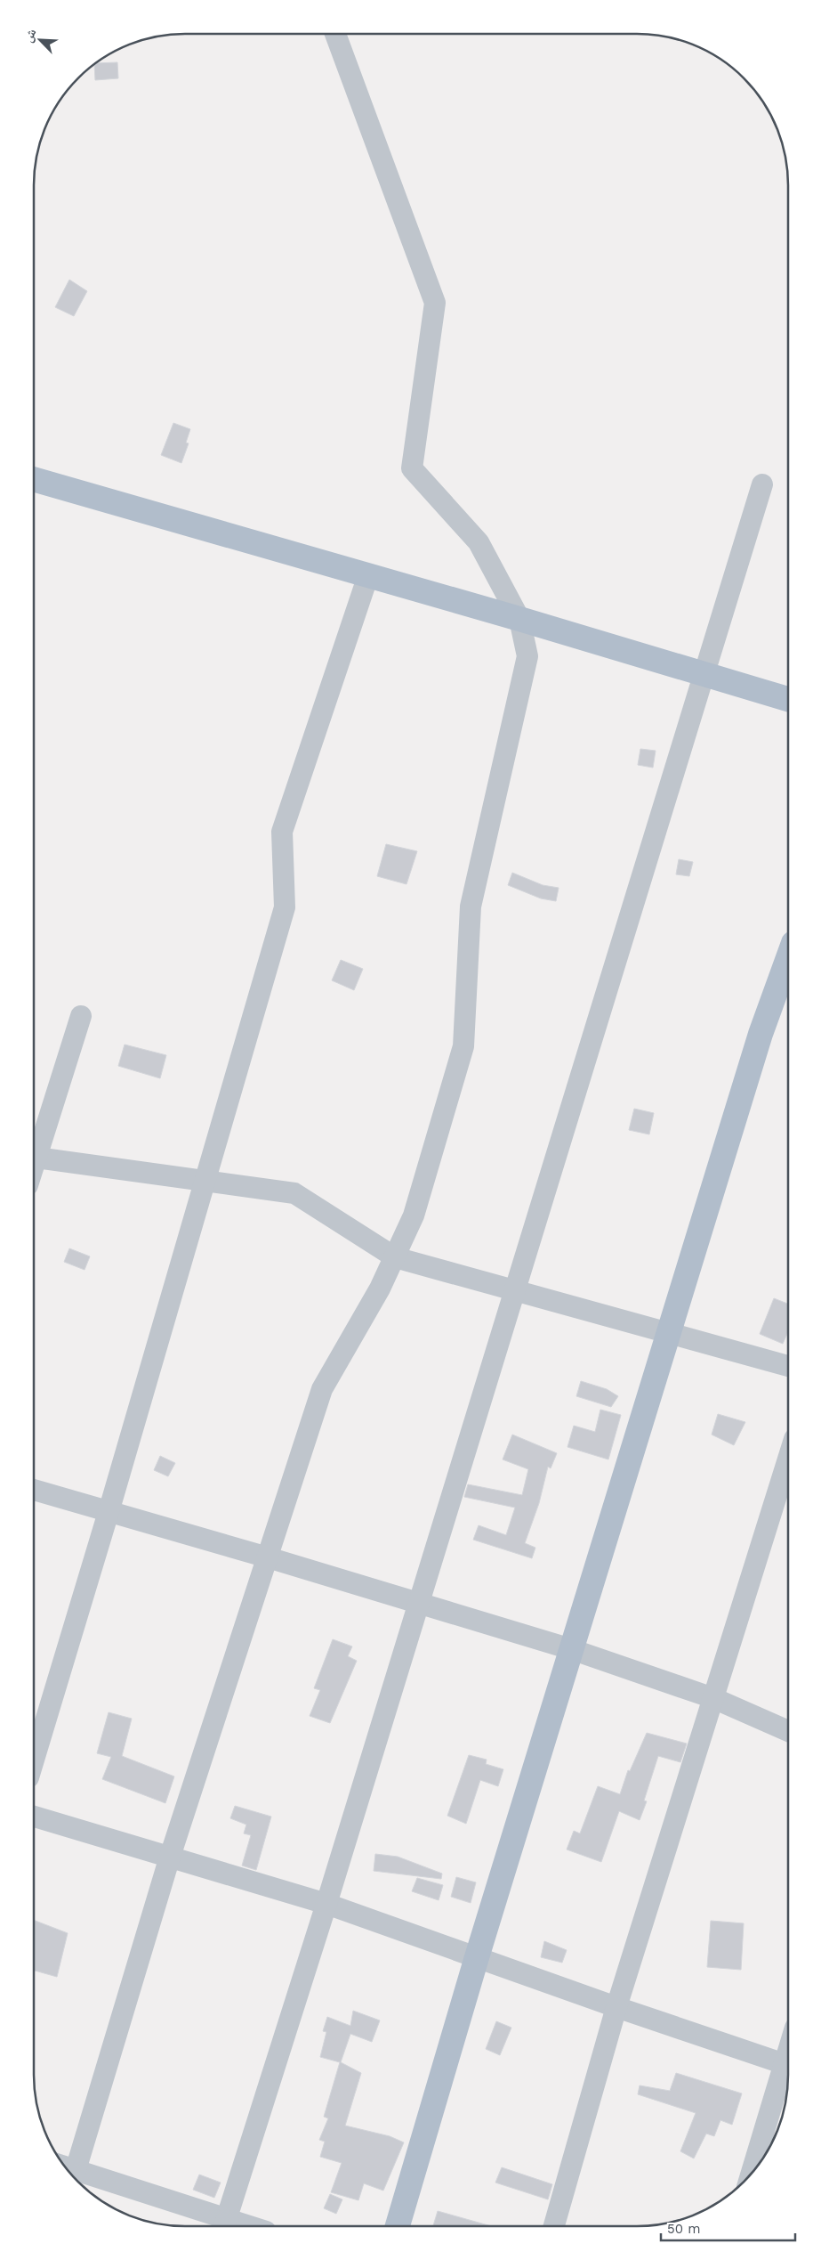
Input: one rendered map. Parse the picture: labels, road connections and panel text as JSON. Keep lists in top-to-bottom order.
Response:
{
  "scale_bar": "50 m",
  "north": "top left"
}
